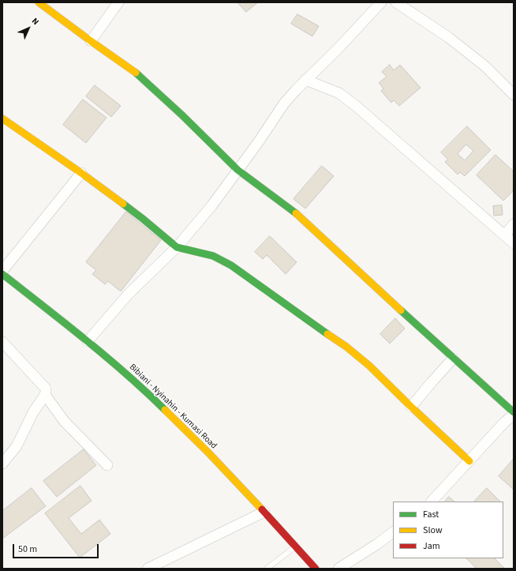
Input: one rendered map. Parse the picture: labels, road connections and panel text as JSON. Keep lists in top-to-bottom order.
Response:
{
  "streets": {
    "street": ["Bibiani - Nyinahin - Kumasi Road"]
  },
  "legend": ["Fast", "Slow", "Jam"],
  "scale_bar": "50 m",
  "north": "top right"
}
